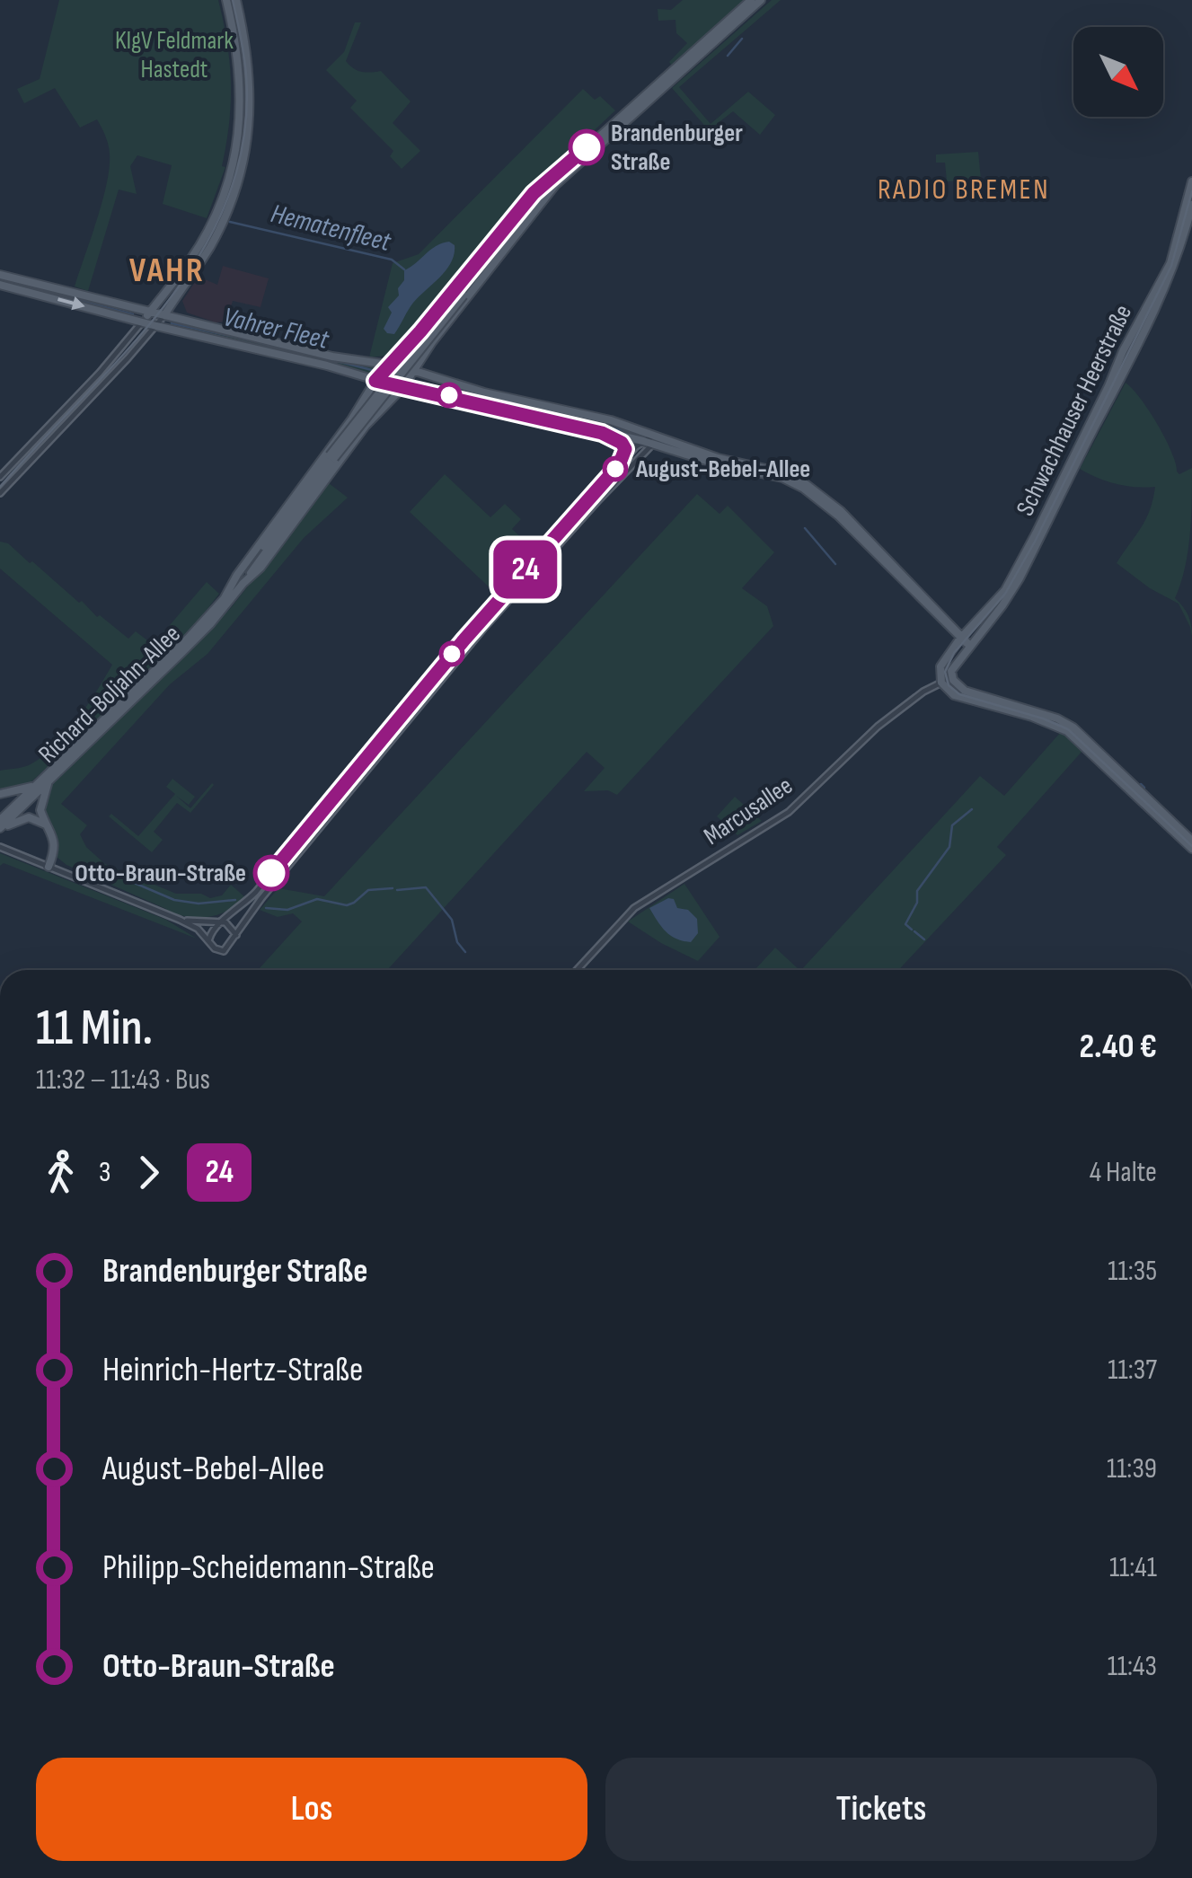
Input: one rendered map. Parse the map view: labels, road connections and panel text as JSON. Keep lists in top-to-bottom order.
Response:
{
  "streets": {
    "main road": ["Schwachhauser Heerstraße", "Richard-Boljahn-Allee", "Marcusallee"]
  },
  "crossings": [
    ["Schwachhauser Heerstraße", "Marcusallee"]
  ],
  "districts": ["RADIO BREMEN", "VAHR"],
  "water": ["Hematenfleet", "Vahrer Fleet"],
  "parks": ["KlgV Feldmark Hastedt"],
  "places": ["Brandenburger Straße", "August-Bebel-Allee", "Otto-Braun-Straße"],
  "lines": ["bus line 24"],
  "north": "bottom right",
  "page": {
    "on_map": "24",
    "heading": ["11 Min.", "11:32 – 11:43 · Bus", "2.40 €"],
    "legs": ["3", "24", "4 Halte"],
    "list": [
      {
        "name": "Brandenburger Straße",
        "value": "11:35"
      },
      {
        "name": "Heinrich-Hertz-Straße",
        "value": "11:37"
      },
      {
        "name": "August-Bebel-Allee",
        "value": "11:39"
      },
      {
        "name": "Philipp-Scheidemann-Straße",
        "value": "11:41"
      },
      {
        "name": "Otto-Braun-Straße",
        "value": "11:43"
      }
    ],
    "buttons": ["Los", "Tickets"]
  }
}
